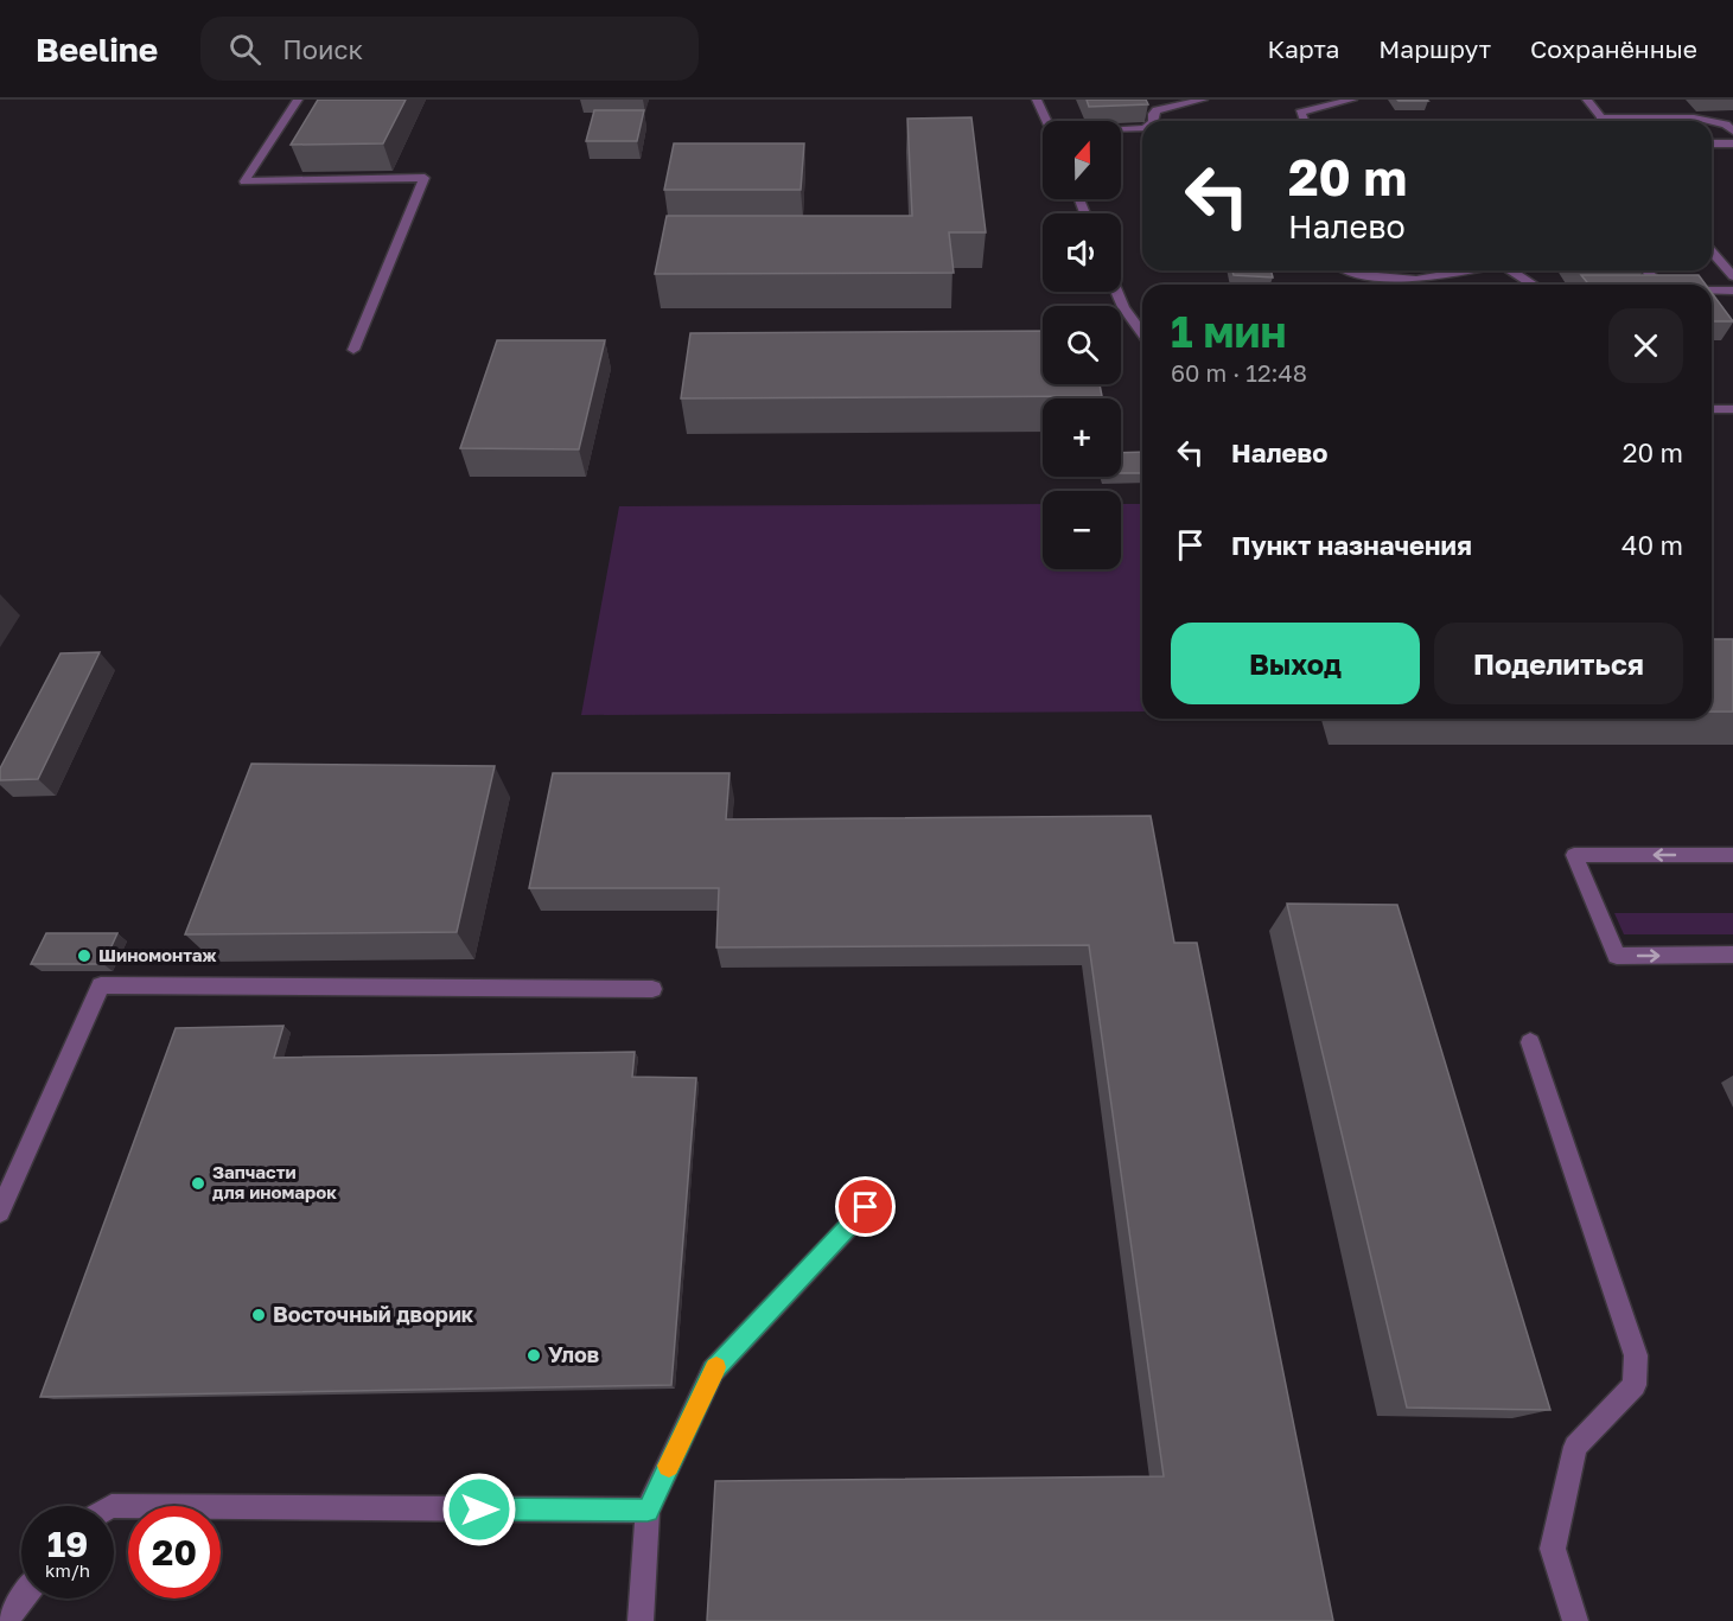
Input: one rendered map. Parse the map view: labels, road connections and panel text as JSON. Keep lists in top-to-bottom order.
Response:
{
  "places": [
    "Шиномонтаж",
    "Запчасти для иномарок",
    "Восточный дворик",
    "Улов"
  ],
  "north": "top",
  "page": {
    "header": "Beeline",
    "search": "Поиск",
    "nav": ["Карта", "Маршрут", "Сохранённые"],
    "map_buttons": ["+", "−"],
    "turn": ["20 m", "Налево"],
    "heading": ["1 мин", "60 m · 12:48"],
    "list": [
      {
        "name": "Налево",
        "value": "20 m"
      },
      {
        "name": "Пункт назначения",
        "value": "40 m"
      }
    ],
    "buttons": ["Выход", "Поделиться"],
    "speed": "19 km/h",
    "limit": "20"
  }
}
